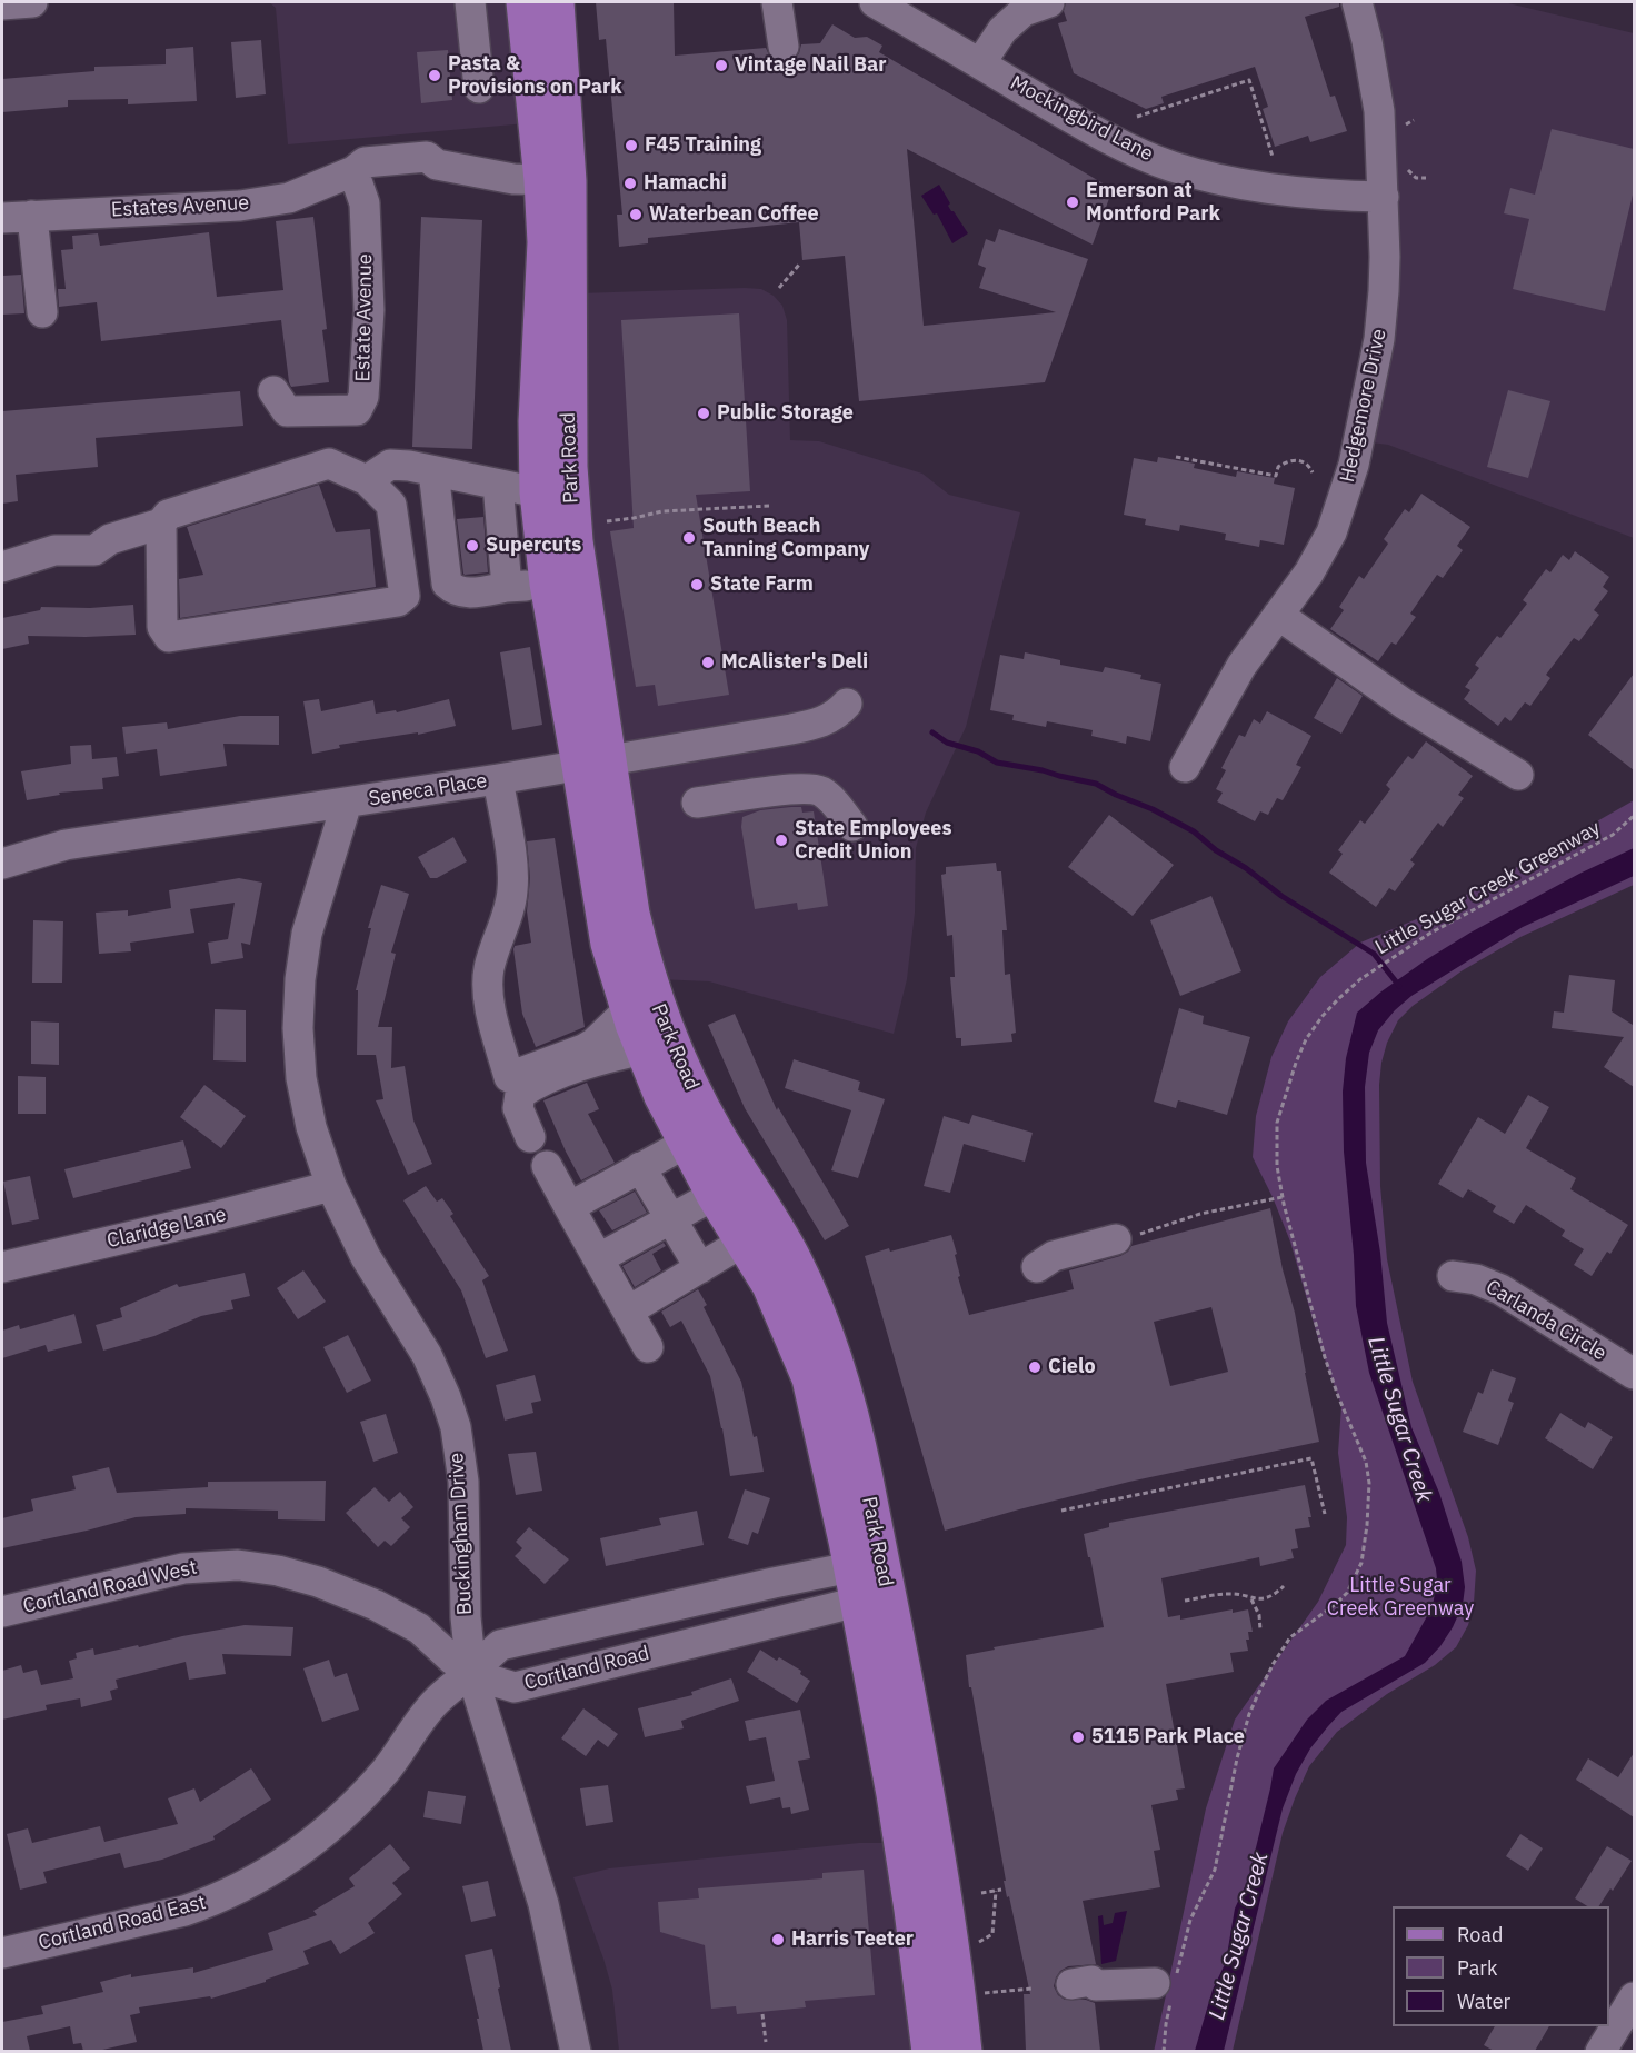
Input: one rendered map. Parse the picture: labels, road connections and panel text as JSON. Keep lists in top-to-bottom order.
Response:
{
  "streets": {
    "main road": ["Park Road"],
    "street": [
      "Mockingbird Lane",
      "Estates Avenue",
      "Estate Avenue",
      "Hedgemore Drive",
      "Seneca Place",
      "Claridge Lane",
      "Carlanda Circle",
      "Buckingham Drive",
      "Cortland Road West",
      "Cortland Road",
      "Cortland Road East"
    ],
    "path": ["Little Sugar Creek Greenway"]
  },
  "crossings": [
    ["Mockingbird Lane", "Hedgemore Drive"],
    ["Estates Avenue", "Estate Avenue"],
    ["Park Road", "Seneca Place"],
    ["Park Road", "Cortland Road"],
    ["Seneca Place", "Buckingham Drive"],
    ["Claridge Lane", "Buckingham Drive"],
    ["Buckingham Drive", "Cortland Road West"],
    ["Buckingham Drive", "Cortland Road"],
    ["Buckingham Drive", "Cortland Road East"],
    ["Cortland Road West", "Cortland Road"],
    ["Cortland Road West", "Cortland Road East"],
    ["Cortland Road", "Cortland Road East"]
  ],
  "water": ["Little Sugar Creek"],
  "parks": ["Little Sugar Creek Greenway"],
  "places": [
    "Vintage Nail Bar",
    "Pasta & Provisions on Park",
    "F45 Training",
    "Hamachi",
    "Emerson at Montford Park",
    "Waterbean Coffee",
    "Public Storage",
    "South Beach Tanning Company",
    "Supercuts",
    "State Farm",
    "McAlister's Deli",
    "State Employees Credit Union",
    "Cielo",
    "5115 Park Place",
    "Harris Teeter"
  ],
  "legend": ["Road", "Park", "Water"]
}
